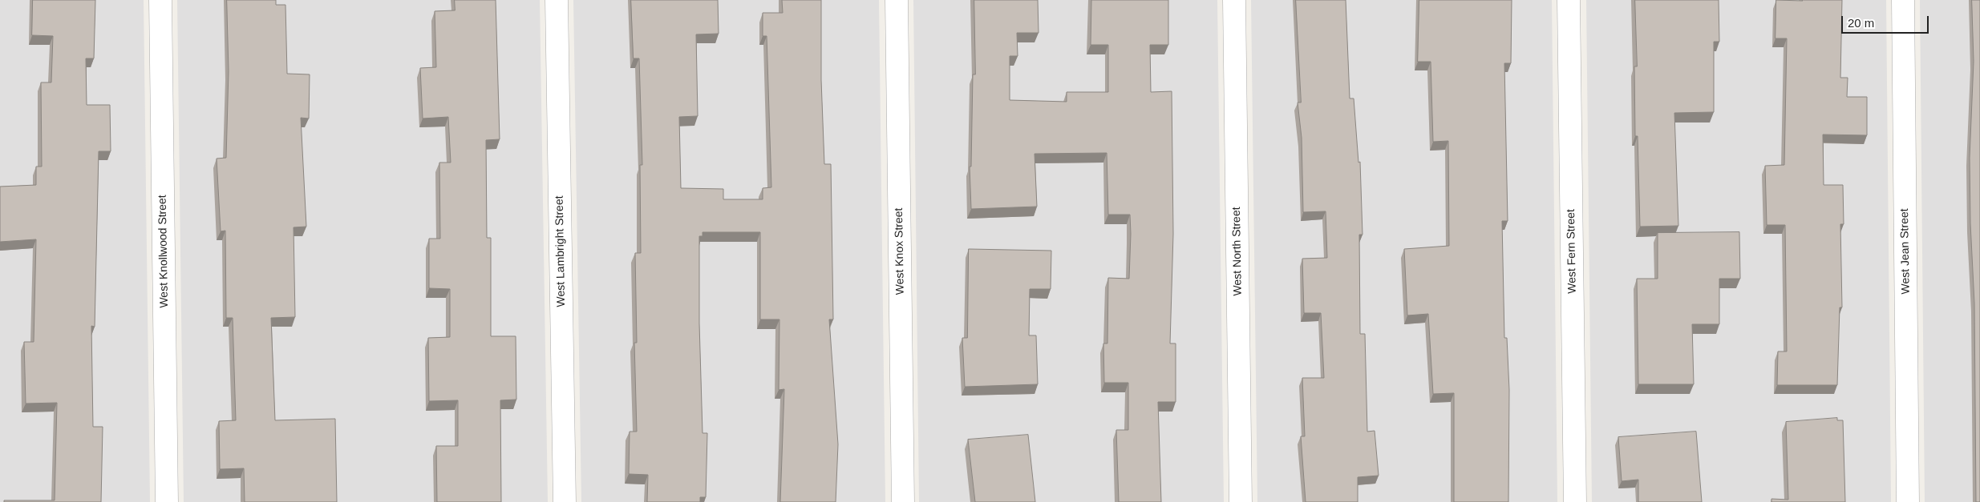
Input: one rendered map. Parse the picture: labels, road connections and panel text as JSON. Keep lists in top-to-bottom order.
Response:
{
  "streets": {
    "street": [
      "West Knollwood Street",
      "West Lambright Street",
      "West Knox Street",
      "West North Street",
      "West Fern Street",
      "West Jean Street"
    ]
  },
  "scale_bar": "20 m"
}
